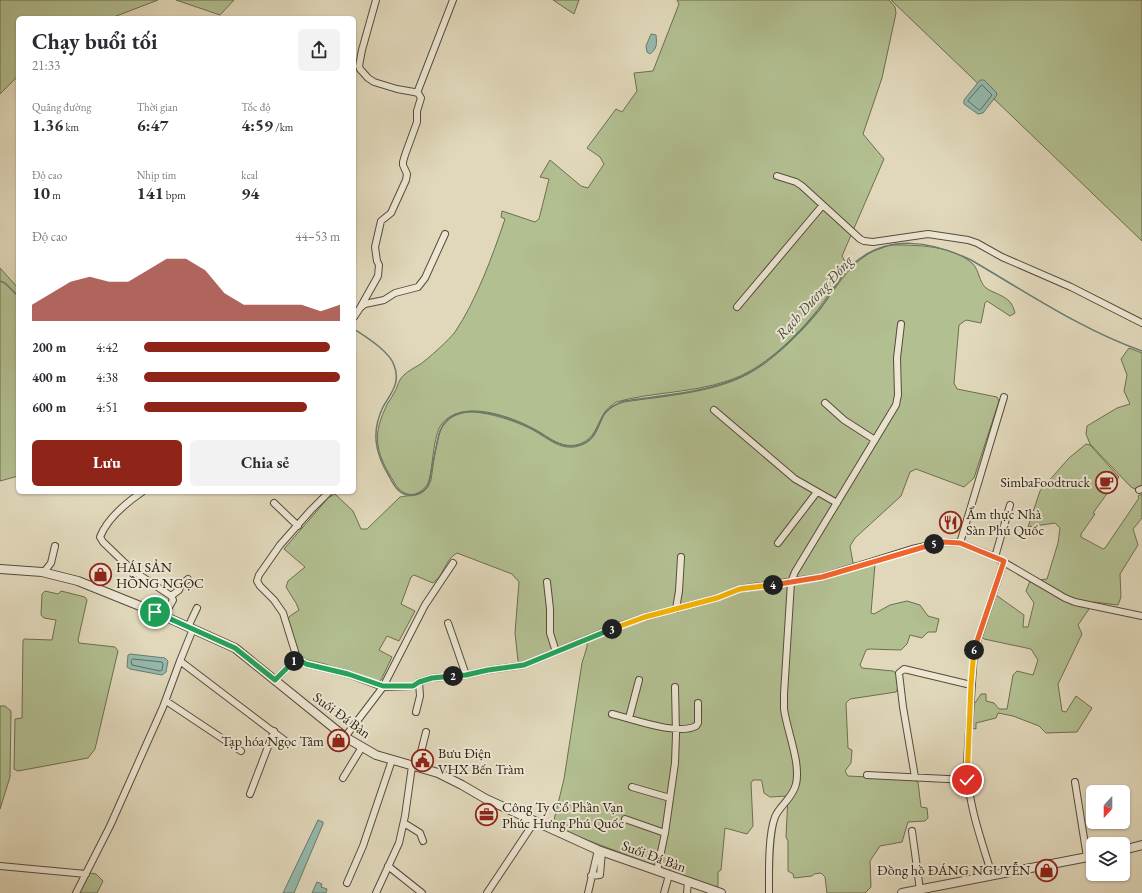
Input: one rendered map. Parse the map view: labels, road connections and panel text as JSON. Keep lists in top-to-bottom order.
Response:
{
  "streets": {
    "street": ["Suối Đá Bàn"]
  },
  "water": ["Rạch Dương Đông"],
  "places": {
    "cafe": ["SimbaFoodtruck"],
    "restaurant": ["Ẩm thực Nhà Sàn Phú Quốc"],
    "shop": ["HÁI SẢN HỒNG NGỌC", "Tạp hóa Ngọc Tâm", "Đồng hồ ĐÁNG NGUYỄN"],
    "public building": ["Bưu Điện VHX Bến Tràm"],
    "office": ["Công Ty Cổ Phần Vạn Phúc Hưng Phú Quốc"]
  },
  "north": "bottom",
  "page": {
    "heading": ["Chạy buổi tối", "21:33"],
    "stats": [
      ["Quãng đường", "1.36 km"],
      ["Thời gian", "6:47"],
      ["Tốc độ", "4:59 /km"],
      ["Độ cao", "10 m"],
      ["Nhịp tim", "141 bpm"],
      ["kcal", "94"]
    ],
    "chart": ["Độ cao", "44–53 m"],
    "list": [
      {
        "name": "200 m",
        "note": "4:42"
      },
      {
        "name": "400 m",
        "note": "4:38"
      },
      {
        "name": "600 m",
        "note": "4:51"
      }
    ],
    "buttons": ["Lưu", "Chia sẻ"],
    "pins": [
      "5",
      "4",
      "3",
      "6",
      "1",
      "2"
    ]
  }
}
